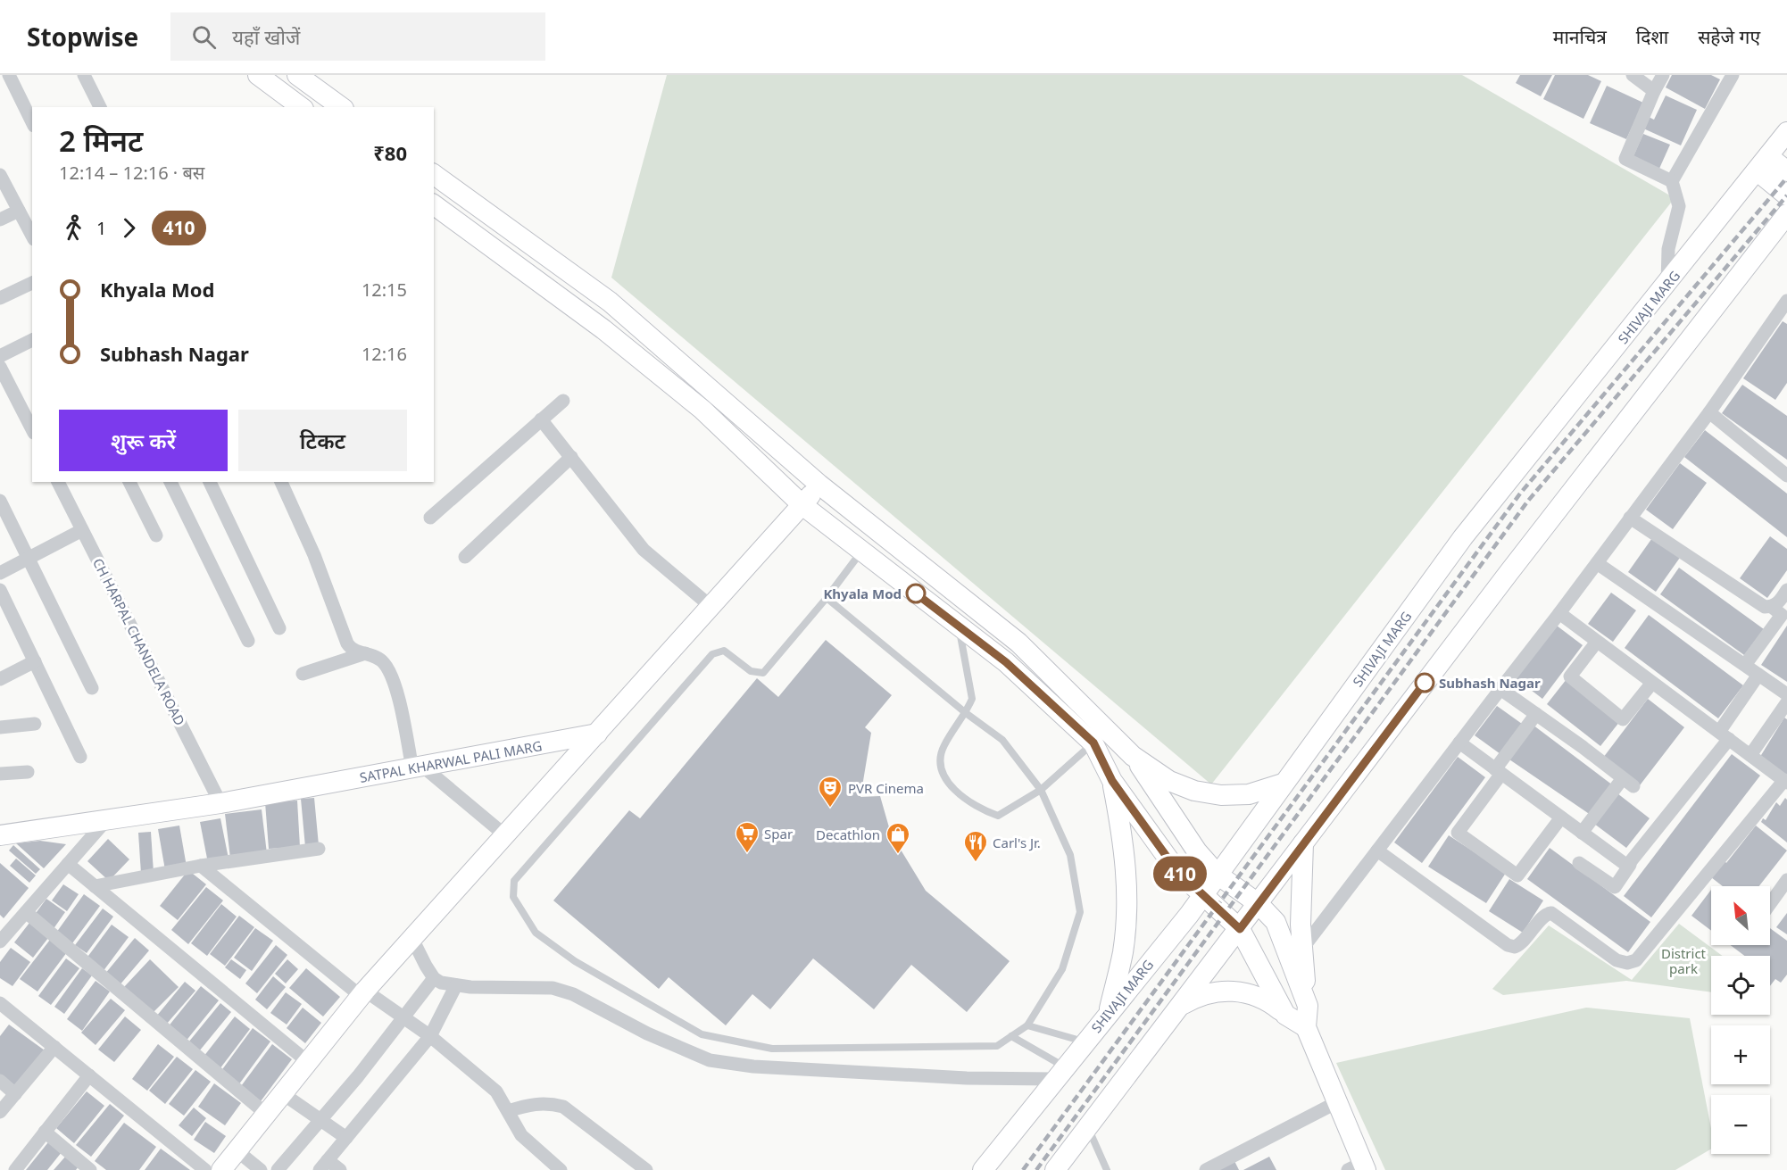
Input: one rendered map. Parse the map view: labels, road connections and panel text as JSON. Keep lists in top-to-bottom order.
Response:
{
  "streets": {
    "street": ["SHIVAJI MARG", "CH HARPAL CHANDELA ROAD", "SATPAL KHARWAL PALI MARG"]
  },
  "crossings": [
    ["CH HARPAL CHANDELA ROAD", "SATPAL KHARWAL PALI MARG"]
  ],
  "parks": ["District park"],
  "places": {
    "other": ["Khyala Mod", "Subhash Nagar"],
    "theatre": ["PVR Cinema"],
    "supermarket": ["Spar"],
    "shop": ["Decathlon"],
    "restaurant": ["Carl's Jr."]
  },
  "lines": ["bus line 410"],
  "north": "top left",
  "page": {
    "header": "Stopwise",
    "search": "यहाँ खोजें",
    "nav": ["मानचित्र", "दिशा", "सहेजे गए"],
    "on_map": "410",
    "heading": ["2 मिनट", "12:14 – 12:16 · बस", "₹80"],
    "legs": ["1", "410"],
    "list": [
      {
        "name": "Khyala Mod",
        "value": "12:15"
      },
      {
        "name": "Subhash Nagar",
        "value": "12:16"
      }
    ],
    "buttons": ["शुरू करें", "टिकट"],
    "map_buttons": ["+", "−"]
  }
}
